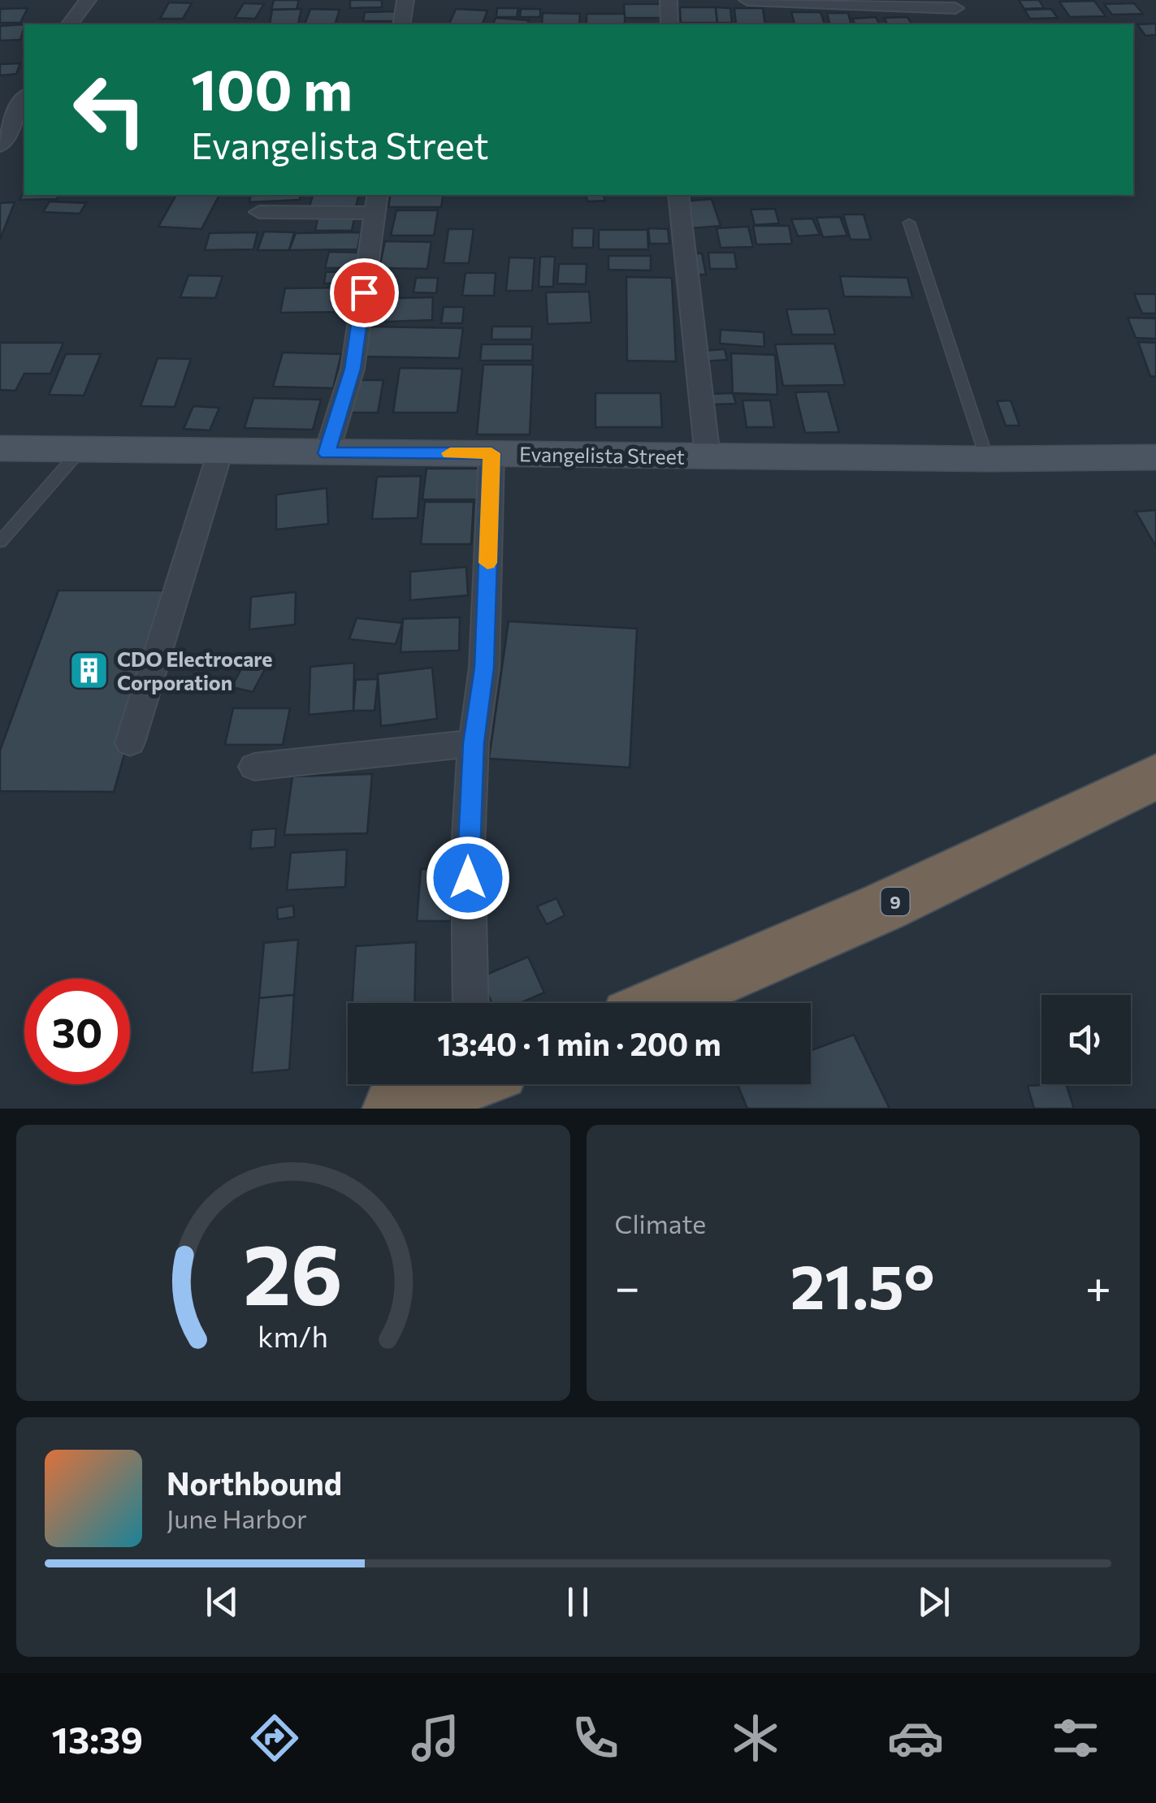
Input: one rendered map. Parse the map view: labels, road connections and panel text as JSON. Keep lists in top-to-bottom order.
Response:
{
  "streets": {
    "highway": ["9"],
    "street": ["Evangelista Street"]
  },
  "places": {
    "building": ["CDO Electrocare Corporation"]
  },
  "page": {
    "turn": ["100 m", "Evangelista Street"],
    "limit": "30",
    "trip": "13:40 · 1 min · 200 m",
    "tile": "Climate",
    "heat": ["−", "21.5°", "+"],
    "song": ["Northbound", "June Harbor"],
    "tabs": "13:39",
    "gauge": ["26", "km/h"]
  }
}
